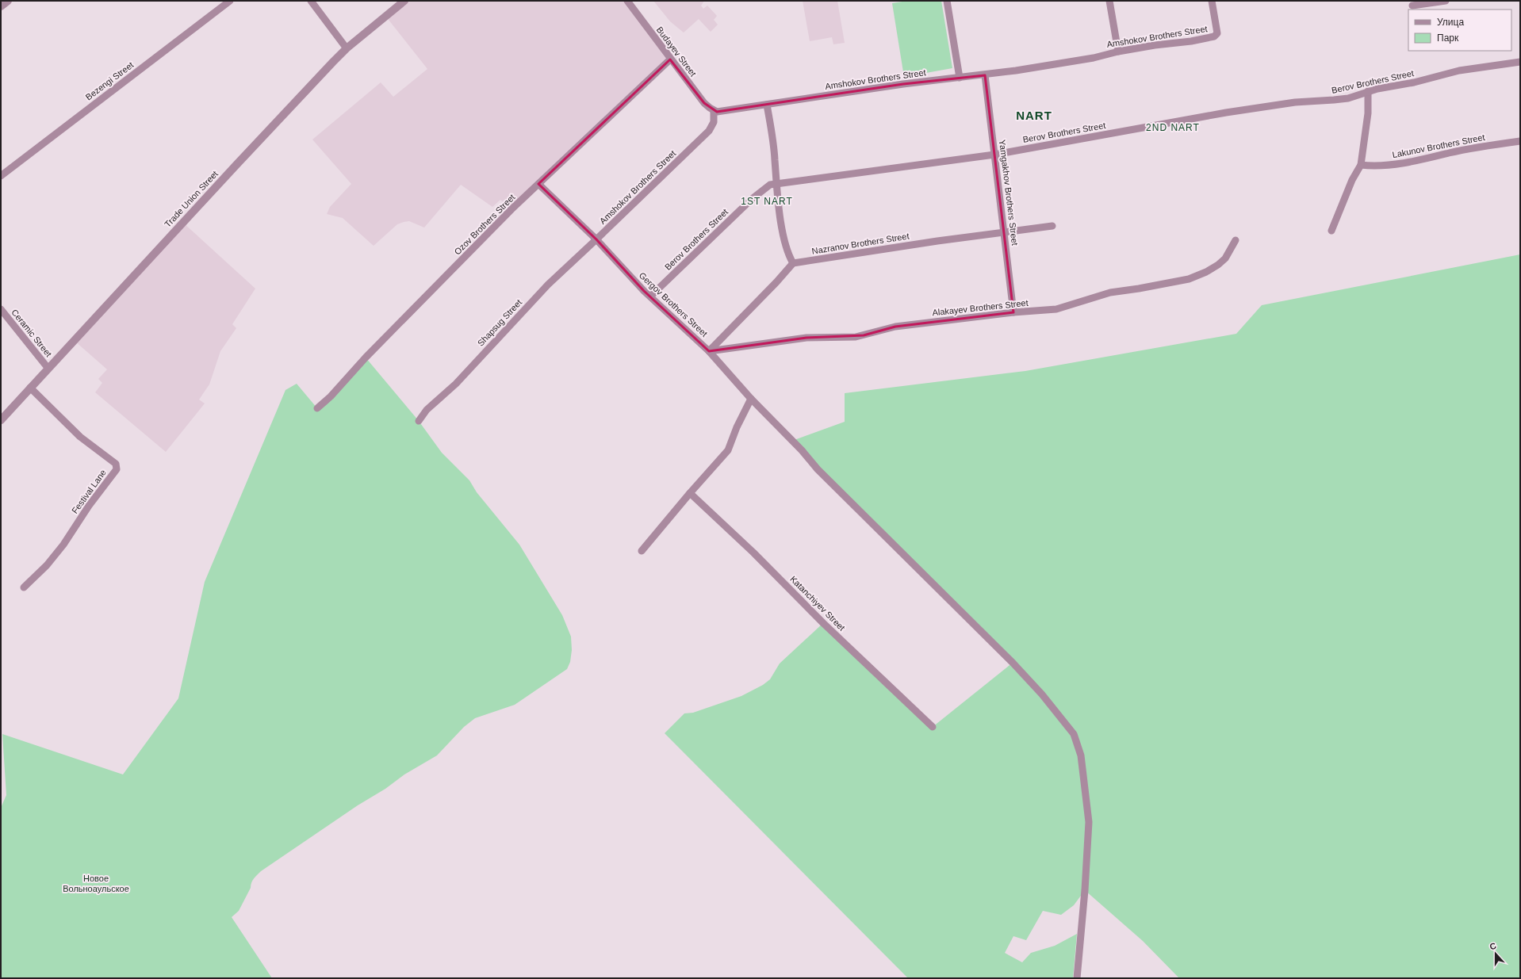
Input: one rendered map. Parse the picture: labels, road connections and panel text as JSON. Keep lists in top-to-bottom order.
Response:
{
  "streets": {
    "street": [
      "Amshokov Brothers Street",
      "Budayev Street",
      "Bezengi Street",
      "Berov Brothers Street",
      "Lakunov Brothers Street",
      "Yamgakhov Brothers Street",
      "Trade Union Street",
      "Ozov Brothers Street",
      "Nazranov Brothers Street",
      "Gergov Brothers Street",
      "Alakayev Brothers Street",
      "Shapsug Street",
      "Ceramic Street",
      "Festival Lane",
      "Katanchiyev Street"
    ]
  },
  "crossings": [
    ["Amshokov Brothers Street", "Budayev Street"],
    ["Amshokov Brothers Street", "Yamgakhov Brothers Street"],
    ["Amshokov Brothers Street", "Gergov Brothers Street"],
    ["Amshokov Brothers Street", "Shapsug Street"],
    ["Budayev Street", "Ozov Brothers Street"],
    ["Berov Brothers Street", "Yamgakhov Brothers Street"],
    ["Berov Brothers Street", "Gergov Brothers Street"],
    ["Yamgakhov Brothers Street", "Nazranov Brothers Street"],
    ["Yamgakhov Brothers Street", "Alakayev Brothers Street"],
    ["Trade Union Street", "Ceramic Street"],
    ["Trade Union Street", "Festival Lane"],
    ["Ozov Brothers Street", "Gergov Brothers Street"],
    ["Gergov Brothers Street", "Alakayev Brothers Street"],
    ["Gergov Brothers Street", "Shapsug Street"]
  ],
  "districts": ["NART", "2ND NART", "1ST NART"],
  "parks": ["Новое Вольноаульское"],
  "legend": ["Улица", "Парк"],
  "north": "top"
}
